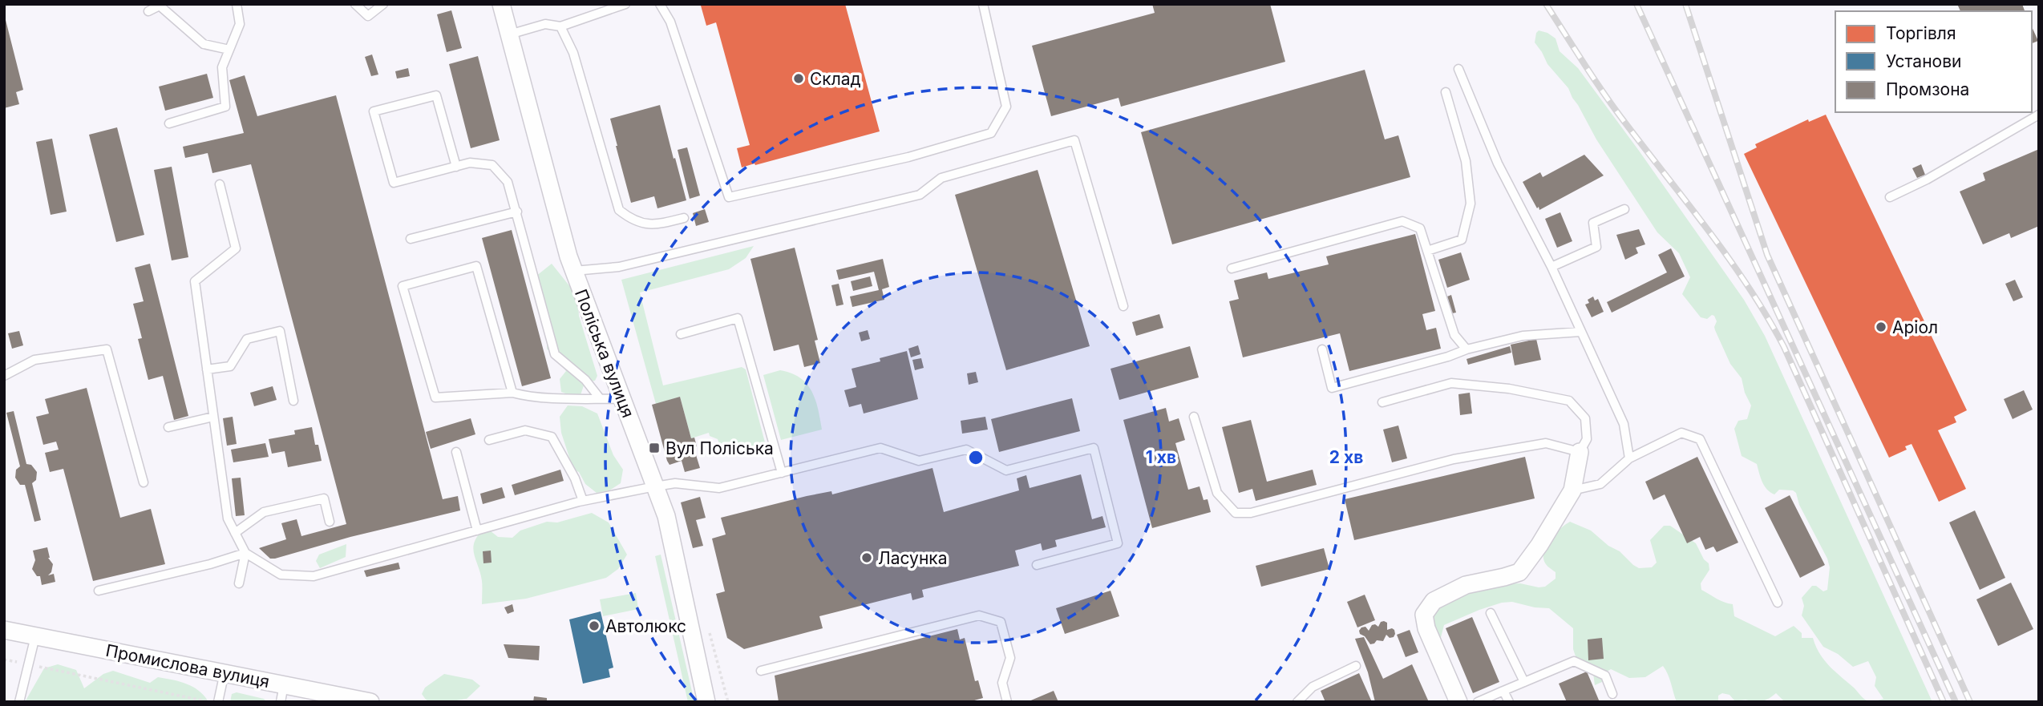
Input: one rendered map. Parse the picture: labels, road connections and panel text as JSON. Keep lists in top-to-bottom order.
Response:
{
  "streets": {
    "street": ["Поліська вулиця", "Промислова вулиця"]
  },
  "places": {
    "other": [
      "Склад",
      "Аріол",
      "Ласунка",
      "Автолюкс"
    ],
    "transit": ["Вул Поліська"]
  },
  "legend": ["Торгівля", "Установи", "Промзона"],
  "rings": ["1 хв", "2 хв"]
}
